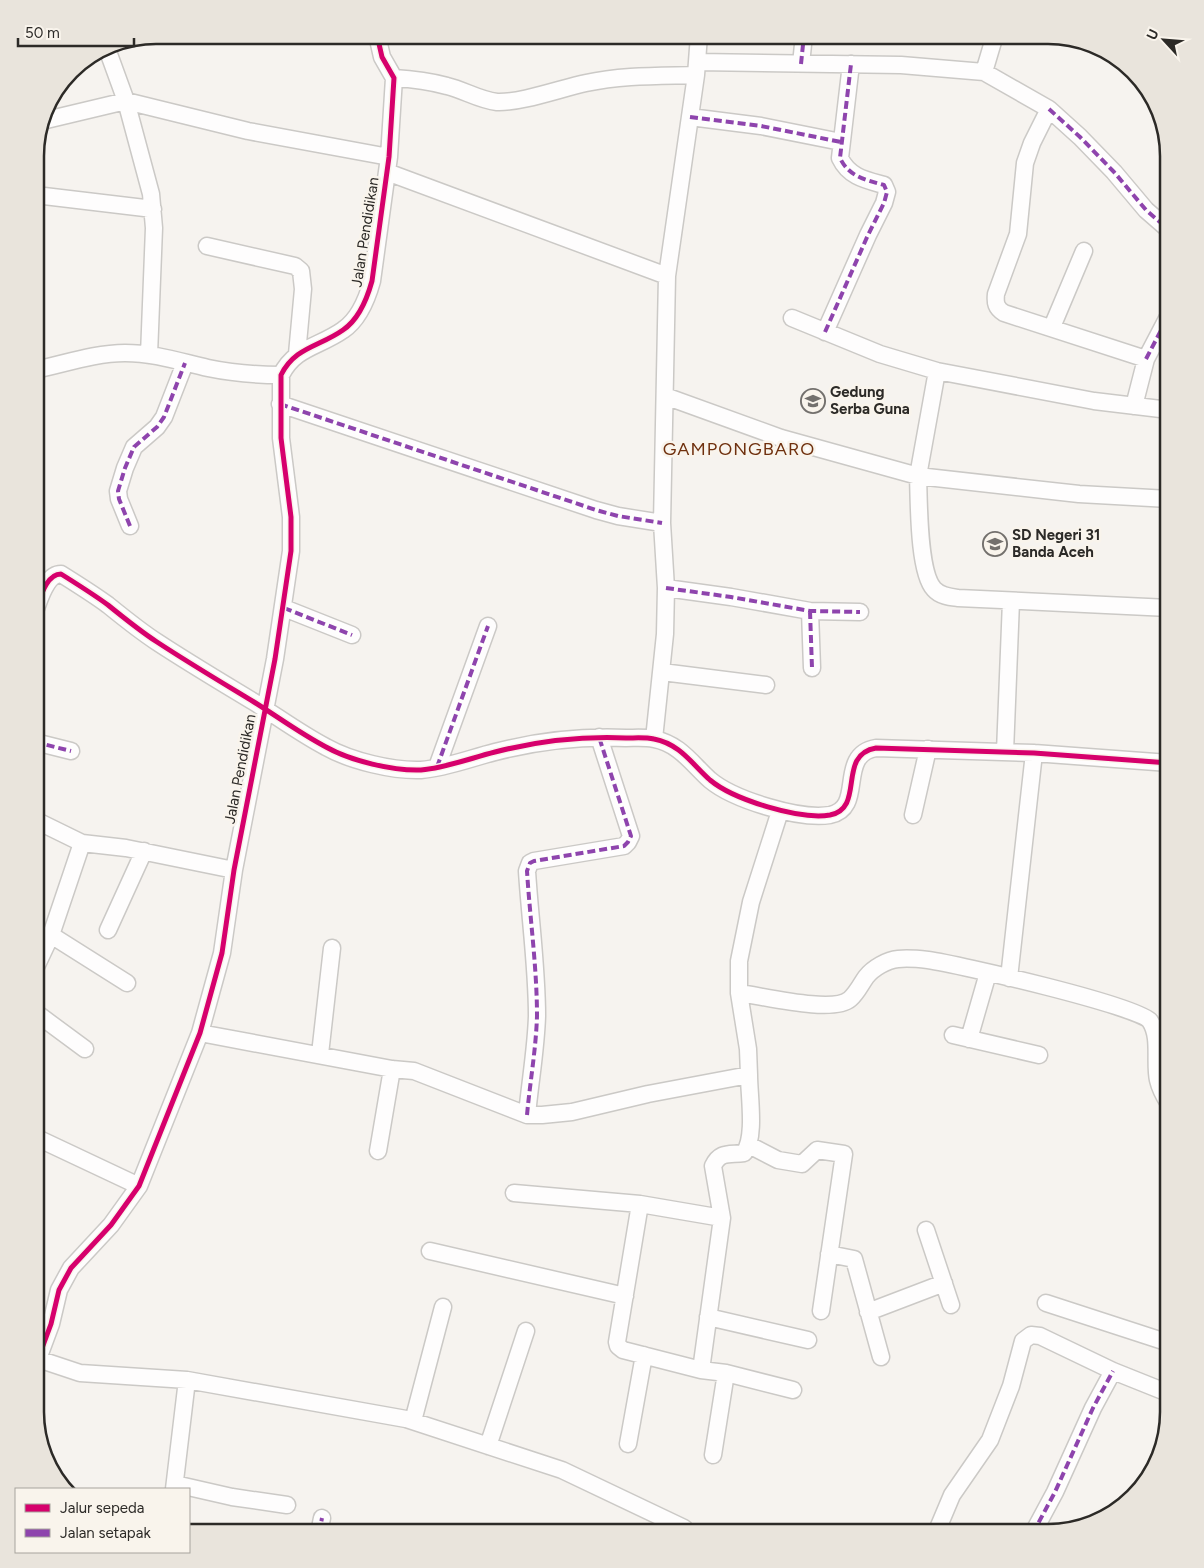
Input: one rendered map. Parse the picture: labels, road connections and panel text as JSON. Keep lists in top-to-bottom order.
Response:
{
  "streets": {
    "street": ["Jalan Pendidikan"]
  },
  "districts": ["GAMPONGBARO"],
  "places": {
    "school or university": ["Gedung Serba Guna", "SD Negeri 31 Banda Aceh"]
  },
  "legend": ["Jalur sepeda", "Jalan setapak"],
  "scale_bar": "50 m",
  "north": "top left"
}
